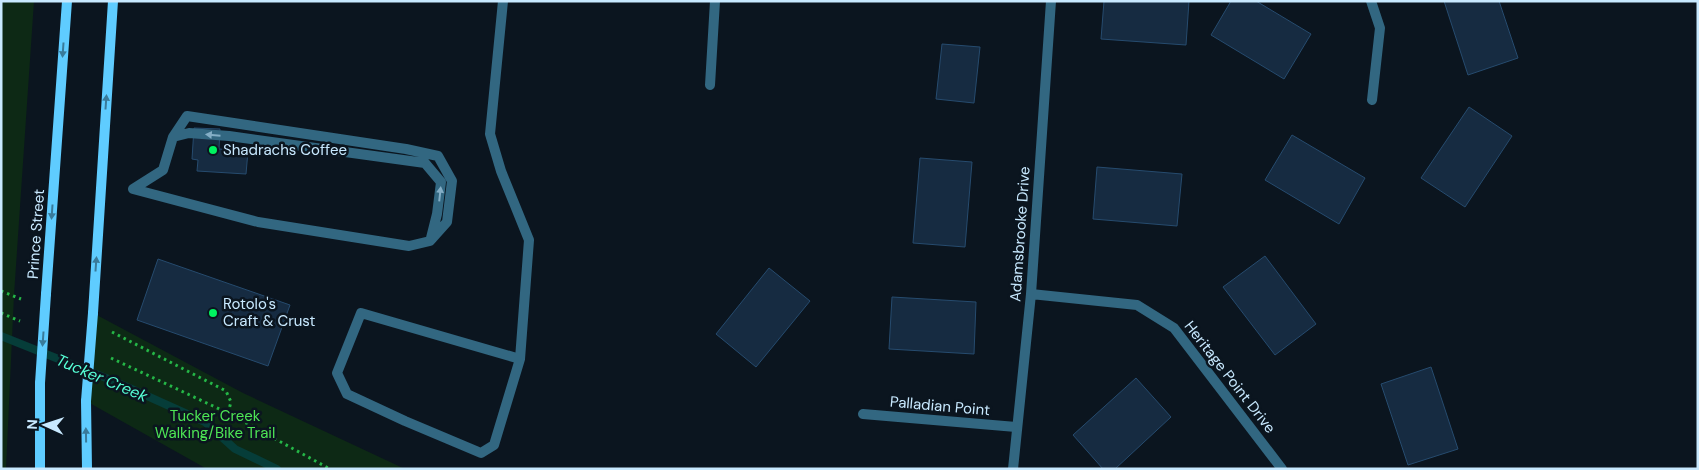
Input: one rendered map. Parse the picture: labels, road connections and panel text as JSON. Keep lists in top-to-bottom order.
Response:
{
  "streets": {
    "main road": ["Prince Street"],
    "street": ["Adamsbrooke Drive", "Heritage Point Drive", "Palladian Point"]
  },
  "crossings": [
    ["Adamsbrooke Drive", "Heritage Point Drive"],
    ["Adamsbrooke Drive", "Palladian Point"]
  ],
  "water": ["Tucker Creek"],
  "parks": ["Tucker Creek Walking/Bike Trail"],
  "places": ["Shadrachs Coffee", "Rotolo's Craft & Crust"],
  "north": "left"
}
